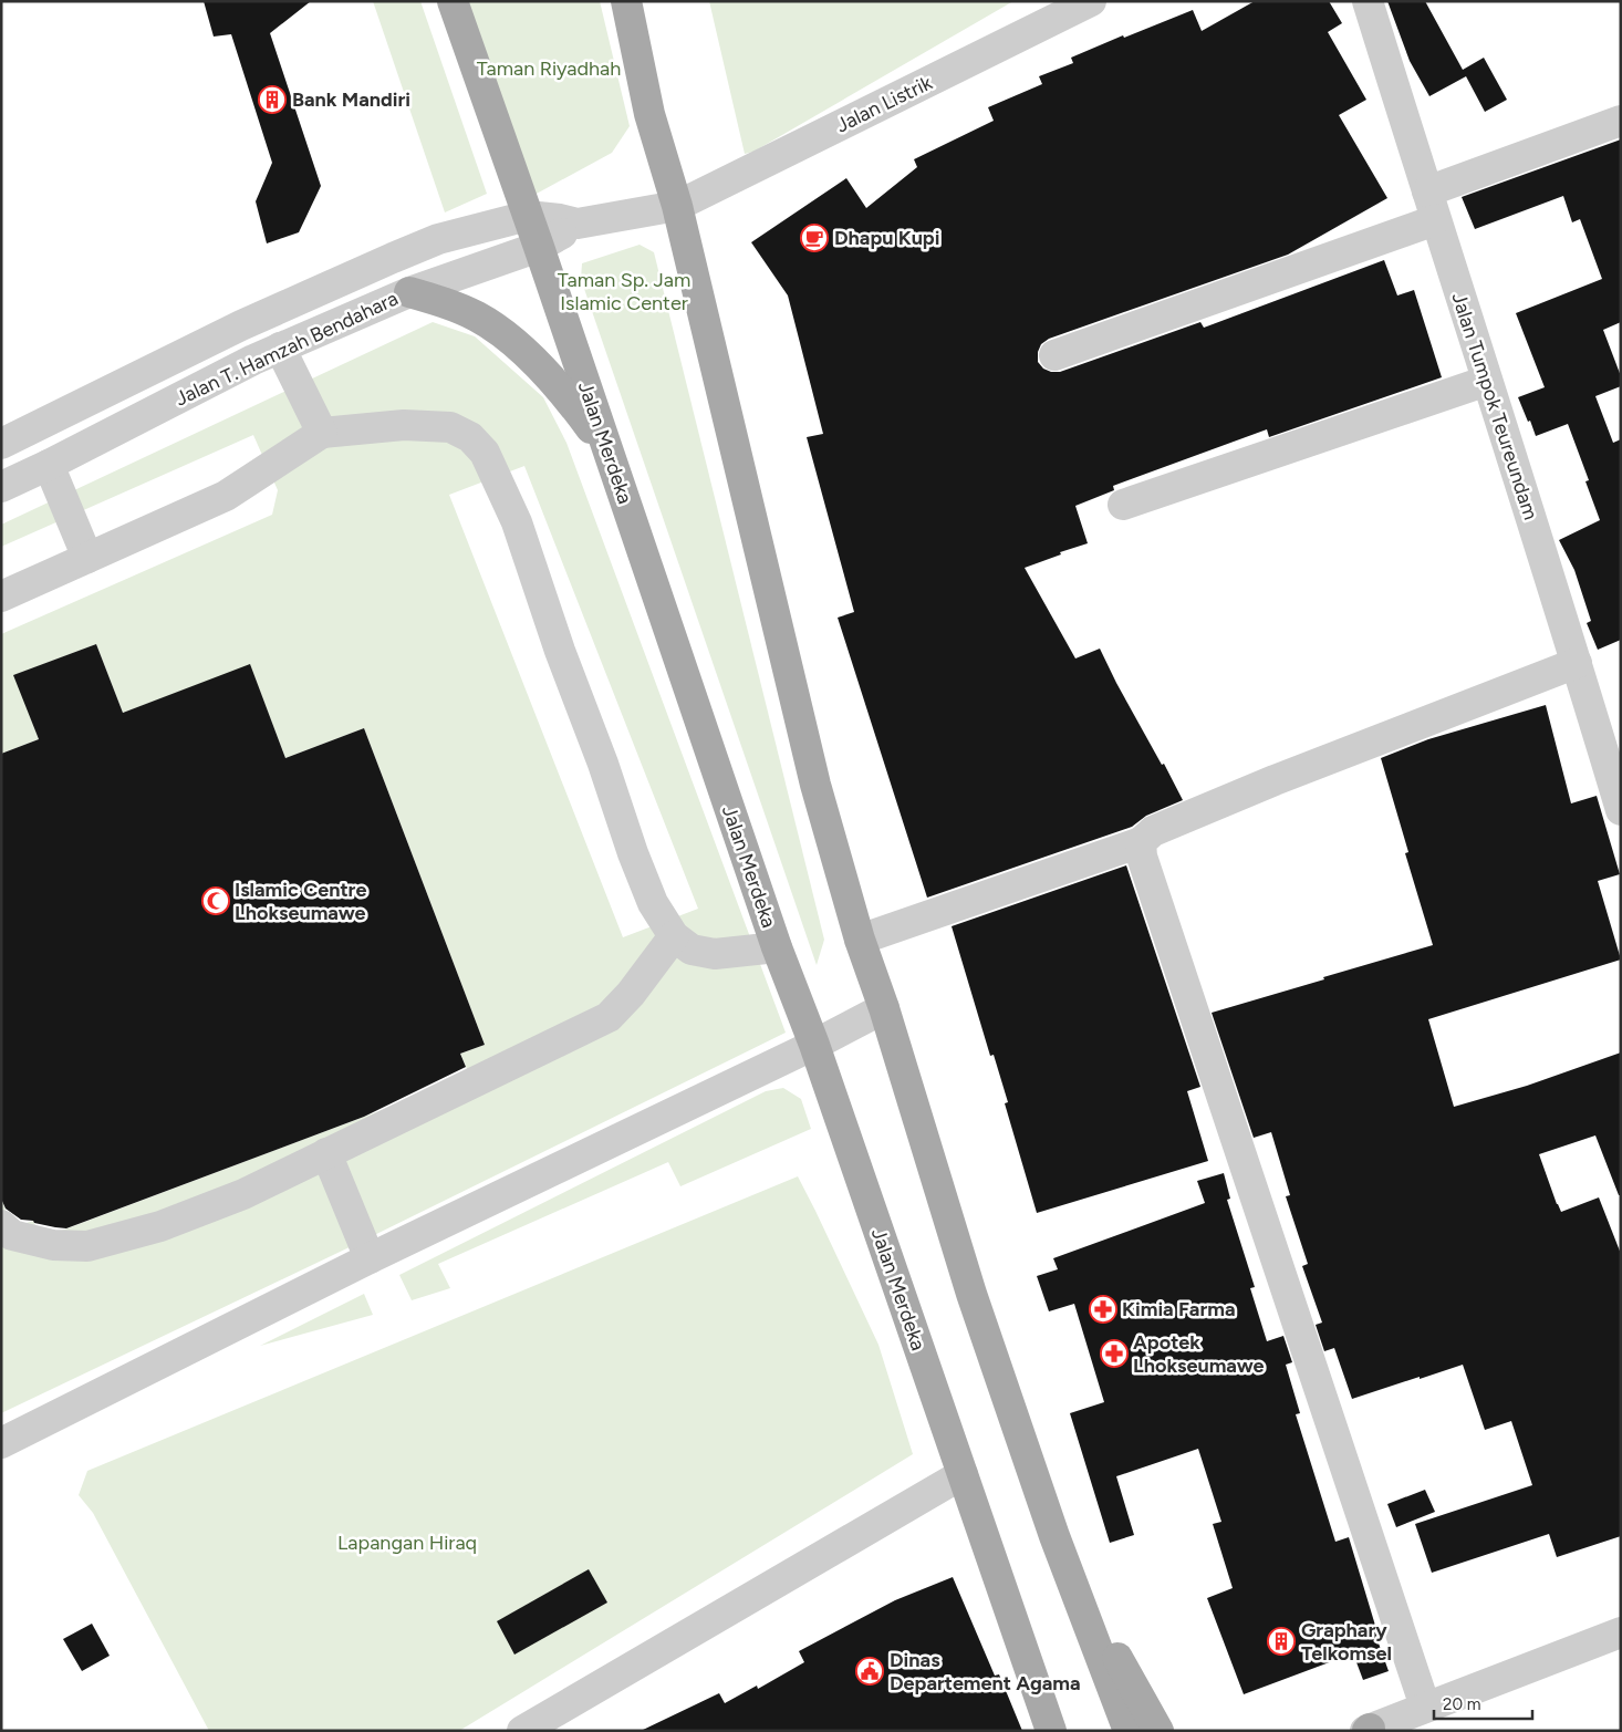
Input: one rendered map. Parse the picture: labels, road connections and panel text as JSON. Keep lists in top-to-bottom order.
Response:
{
  "streets": {
    "main road": ["Jalan Merdeka"],
    "street": ["Jalan Listrik", "Jalan T. Hamzah Bendahara", "Jalan Tumpok Teureundam"]
  },
  "crossings": [
    ["Jalan Listrik", "Jalan T. Hamzah Bendahara"],
    ["Jalan T. Hamzah Bendahara", "Jalan Merdeka"]
  ],
  "parks": ["Taman Riyadhah", "Taman Sp. Jam Islamic Center", "Lapangan Hiraq"],
  "places": {
    "building": ["Bank Mandiri", "Graphary Telkomsel"],
    "cafe": ["Dhapu Kupi"],
    "mosque": ["Islamic Centre Lhokseumawe"],
    "pharmacy": ["Kimia Farma", "Apotek Lhokseumawe"],
    "public building": ["Dinas Departement Agama"]
  },
  "scale_bar": "20 m"
}
